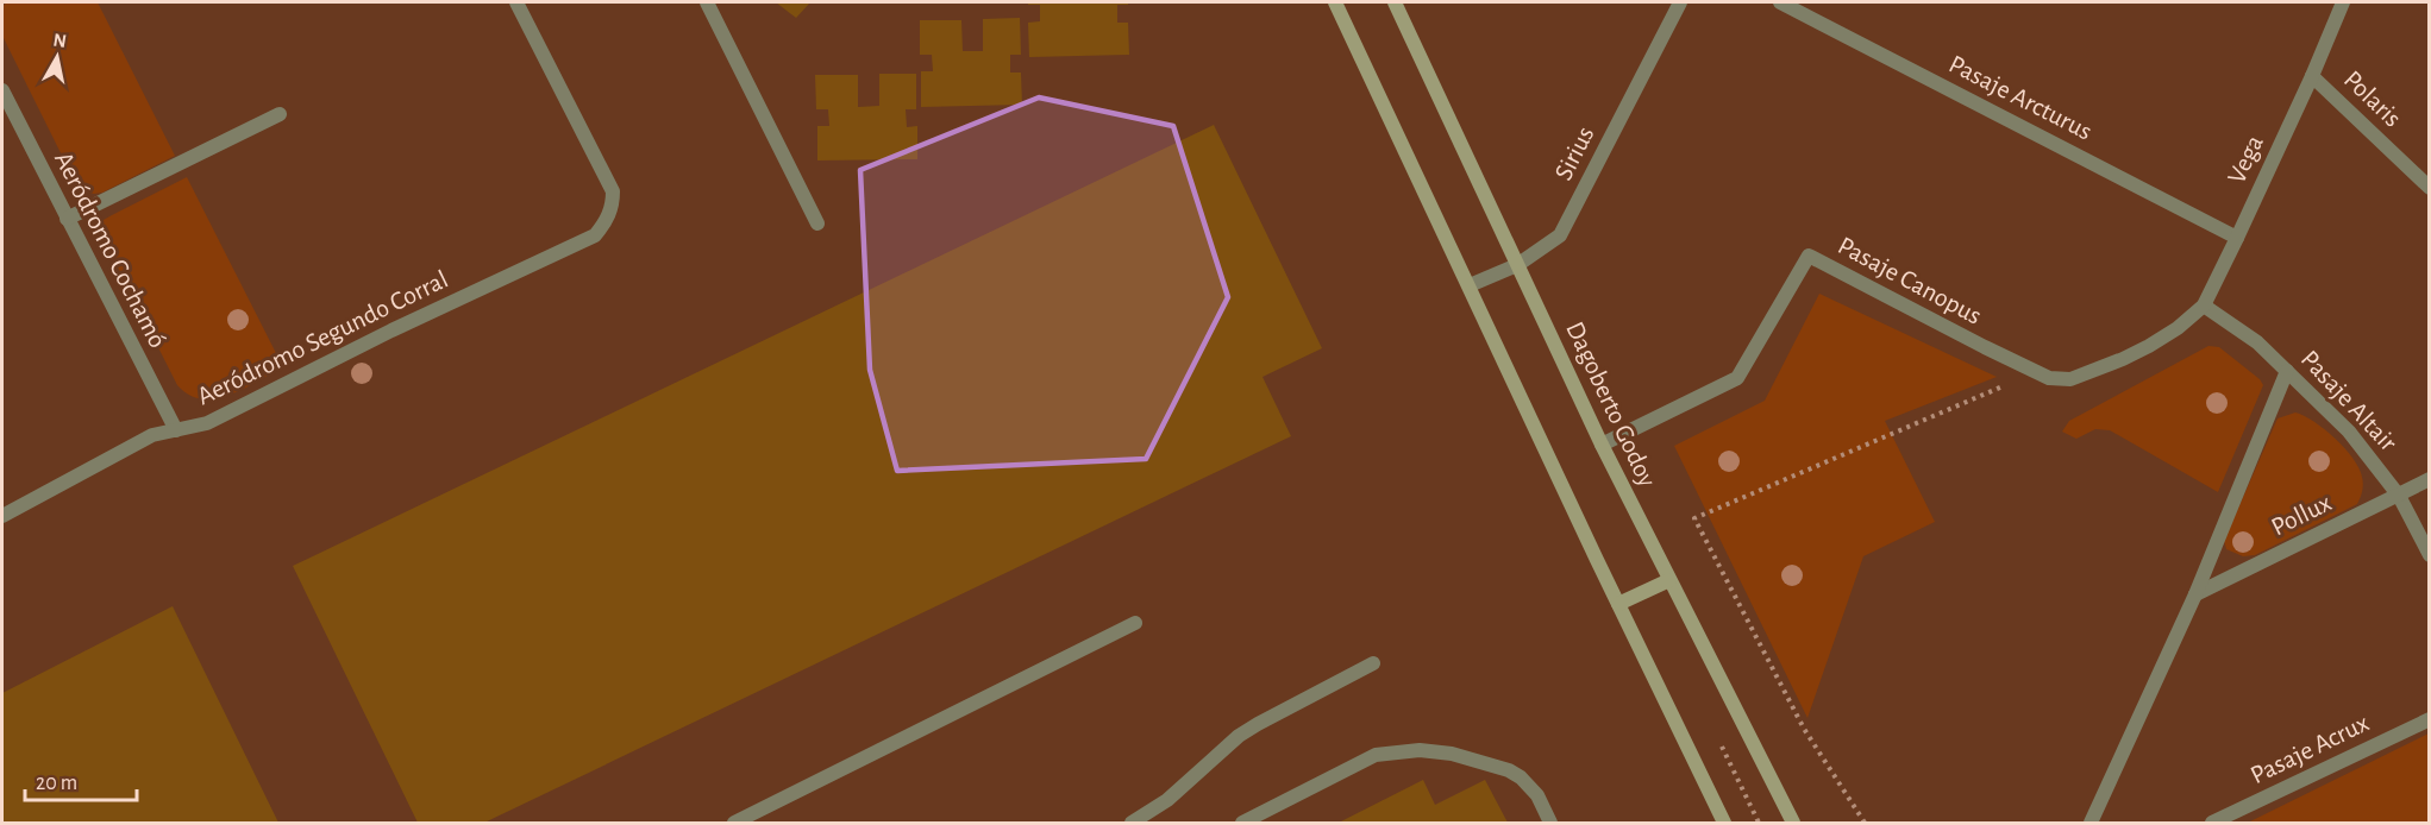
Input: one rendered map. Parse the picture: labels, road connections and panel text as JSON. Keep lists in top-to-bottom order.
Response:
{
  "streets": {
    "main road": ["Dagoberto Godoy"],
    "street": [
      "Pasaje Arcturus",
      "Polaris",
      "Sirius",
      "Vega",
      "Aeródromo Cochamó",
      "Pasaje Canopus",
      "Aeródromo Segundo Corral",
      "Pasaje Altair",
      "Pollux",
      "Pasaje Acrux"
    ]
  },
  "crossings": [
    ["Pasaje Arcturus", "Vega"],
    ["Polaris", "Vega"],
    ["Sirius", "Dagoberto Godoy"],
    ["Vega", "Pasaje Canopus"],
    ["Vega", "Pasaje Altair"],
    ["Aeródromo Cochamó", "Aeródromo Segundo Corral"],
    ["Pasaje Canopus", "Dagoberto Godoy"],
    ["Pasaje Altair", "Pollux"]
  ],
  "scale_bar": "20 m",
  "north": "top"
}
